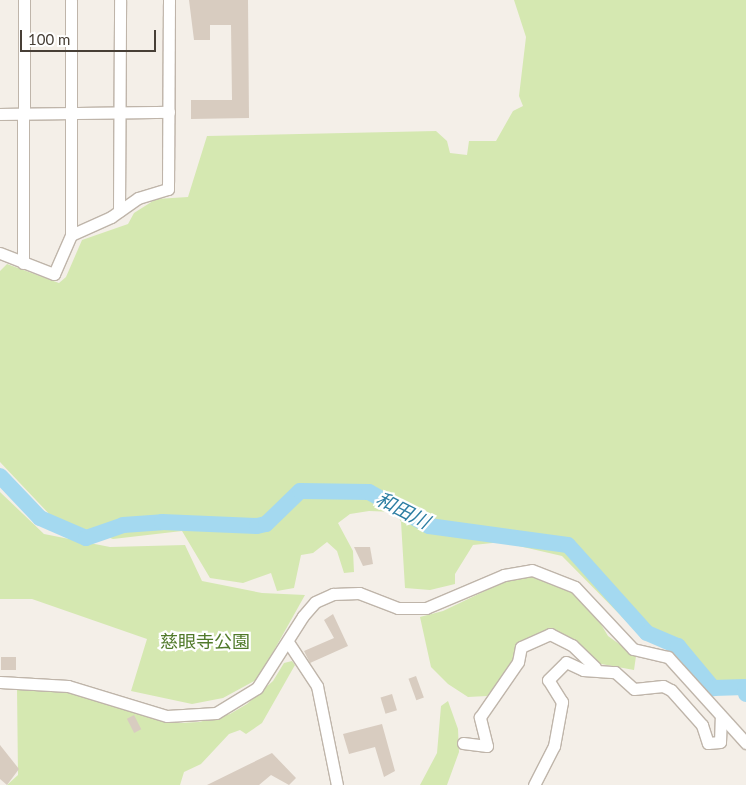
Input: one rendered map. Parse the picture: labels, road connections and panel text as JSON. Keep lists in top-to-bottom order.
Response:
{
  "water": ["和田川"],
  "parks": ["慈眼寺公園"],
  "scale_bar": "100 m"
}
